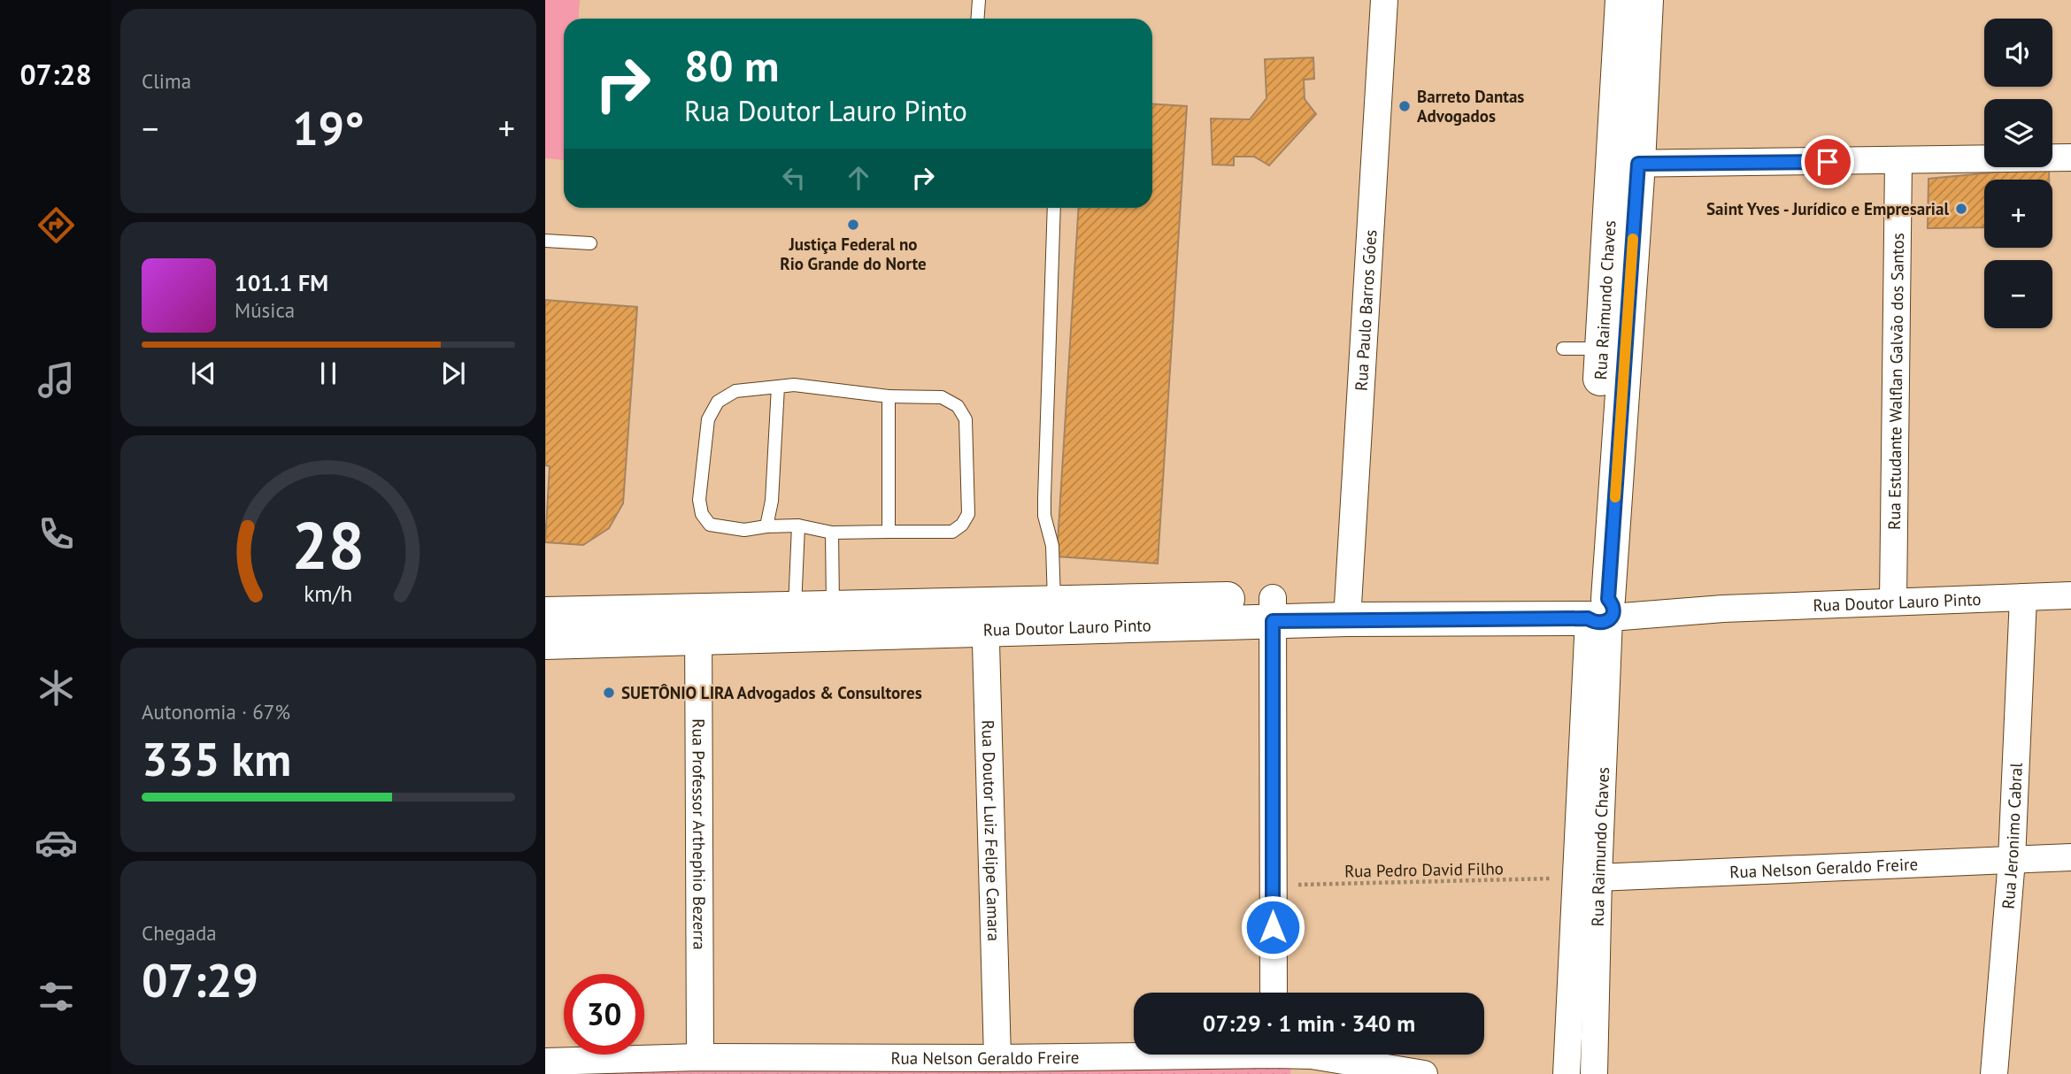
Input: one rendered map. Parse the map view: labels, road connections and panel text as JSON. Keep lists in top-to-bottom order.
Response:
{
  "streets": {
    "street": [
      "Rua Raimundo Chaves",
      "Rua Paulo Barros Góes",
      "Rua Estudante Walflan Galvão dos Santos",
      "Rua Doutor Lauro Pinto",
      "Rua Doutor Luiz Felipe Camara",
      "Rua Professor Arthephio Bezerra",
      "Rua Jeronimo Cabral",
      "Rua Nelson Geraldo Freire"
    ],
    "path": ["Rua Pedro David Filho"]
  },
  "crossings": [
    ["Rua Raimundo Chaves", "Rua Doutor Lauro Pinto"],
    ["Rua Raimundo Chaves", "Rua Nelson Geraldo Freire"],
    ["Rua Raimundo Chaves", "Rua Pedro David Filho"],
    ["Rua Paulo Barros Góes", "Rua Doutor Lauro Pinto"],
    ["Rua Estudante Walflan Galvão dos Santos", "Rua Doutor Lauro Pinto"],
    ["Rua Doutor Lauro Pinto", "Rua Doutor Luiz Felipe Camara"],
    ["Rua Doutor Lauro Pinto", "Rua Professor Arthephio Bezerra"],
    ["Rua Doutor Lauro Pinto", "Rua Jeronimo Cabral"],
    ["Rua Doutor Luiz Felipe Camara", "Rua Nelson Geraldo Freire"],
    ["Rua Professor Arthephio Bezerra", "Rua Nelson Geraldo Freire"],
    ["Rua Jeronimo Cabral", "Rua Nelson Geraldo Freire"],
    ["Rua Nelson Geraldo Freire", "Rua Pedro David Filho"]
  ],
  "places": [
    "Barreto Dantas Advogados",
    "Saint Yves - Jurídico e Empresarial",
    "Justiça Federal no Rio Grande do Norte",
    "SUETÔNIO LIRA Advogados & Consultores"
  ],
  "page": {
    "tabs": "07:28",
    "tile": [
      "Clima",
      ["Autonomia · 67%", "335 km"],
      ["Chegada", "07:29"]
    ],
    "map_buttons": ["+", "−"],
    "turn": ["80 m", "Rua Doutor Lauro Pinto"],
    "heat": ["−", "19°", "+"],
    "song": ["101.1 FM", "Música"],
    "limit": "30",
    "trip": "07:29 · 1 min · 340 m",
    "gauge": ["28", "km/h"]
  }
}
